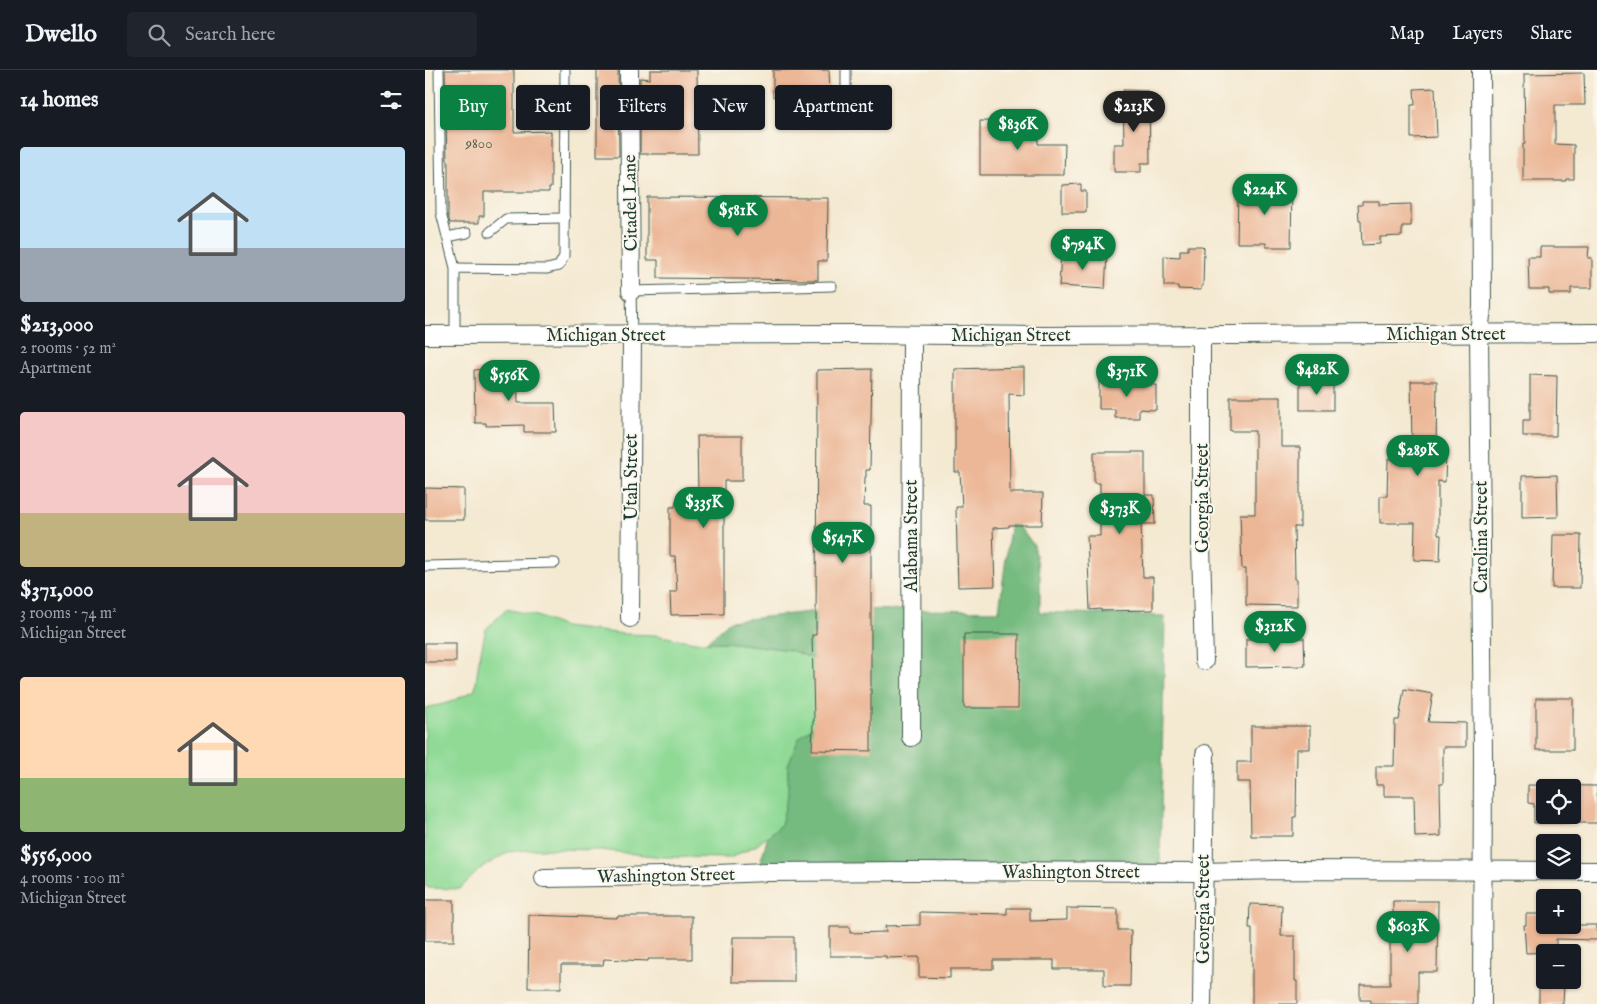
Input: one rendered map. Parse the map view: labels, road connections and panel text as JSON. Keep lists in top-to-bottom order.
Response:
{
  "streets": {
    "street": [
      "Citadel Lane",
      "Michigan Street",
      "Utah Street",
      "Georgia Street",
      "Alabama Street",
      "Carolina Street",
      "Washington Street"
    ]
  },
  "crossings": [
    ["Citadel Lane", "Michigan Street"],
    ["Citadel Lane", "Utah Street"],
    ["Michigan Street", "Utah Street"],
    ["Michigan Street", "Georgia Street"],
    ["Michigan Street", "Alabama Street"],
    ["Michigan Street", "Carolina Street"],
    ["Georgia Street", "Washington Street"],
    ["Carolina Street", "Washington Street"]
  ],
  "house_numbers": ["9800"],
  "page": {
    "header": "Dwello",
    "search": "Search here",
    "nav": ["Map", "Layers", "Share"],
    "heading": "14 homes",
    "chip": [
      "Buy",
      "Rent",
      "Filters",
      "New",
      "Apartment"
    ],
    "price": [
      "$213K",
      "$836K",
      "$224K",
      "$581K",
      "$794K",
      "$482K",
      "$371K",
      "$556K",
      "$289K",
      "$335K",
      "$373K",
      "$547K",
      "$312K",
      "$603K"
    ],
    "list": [
      {
        "name": "$213,000",
        "note": "2 rooms · 52 m² · Apartment"
      },
      {
        "name": "$371,000",
        "note": "3 rooms · 74 m² · Michigan Street"
      },
      {
        "name": "$556,000",
        "note": "4 rooms · 100 m² · Michigan Street"
      }
    ],
    "map_buttons": ["+", "−"]
  }
}
